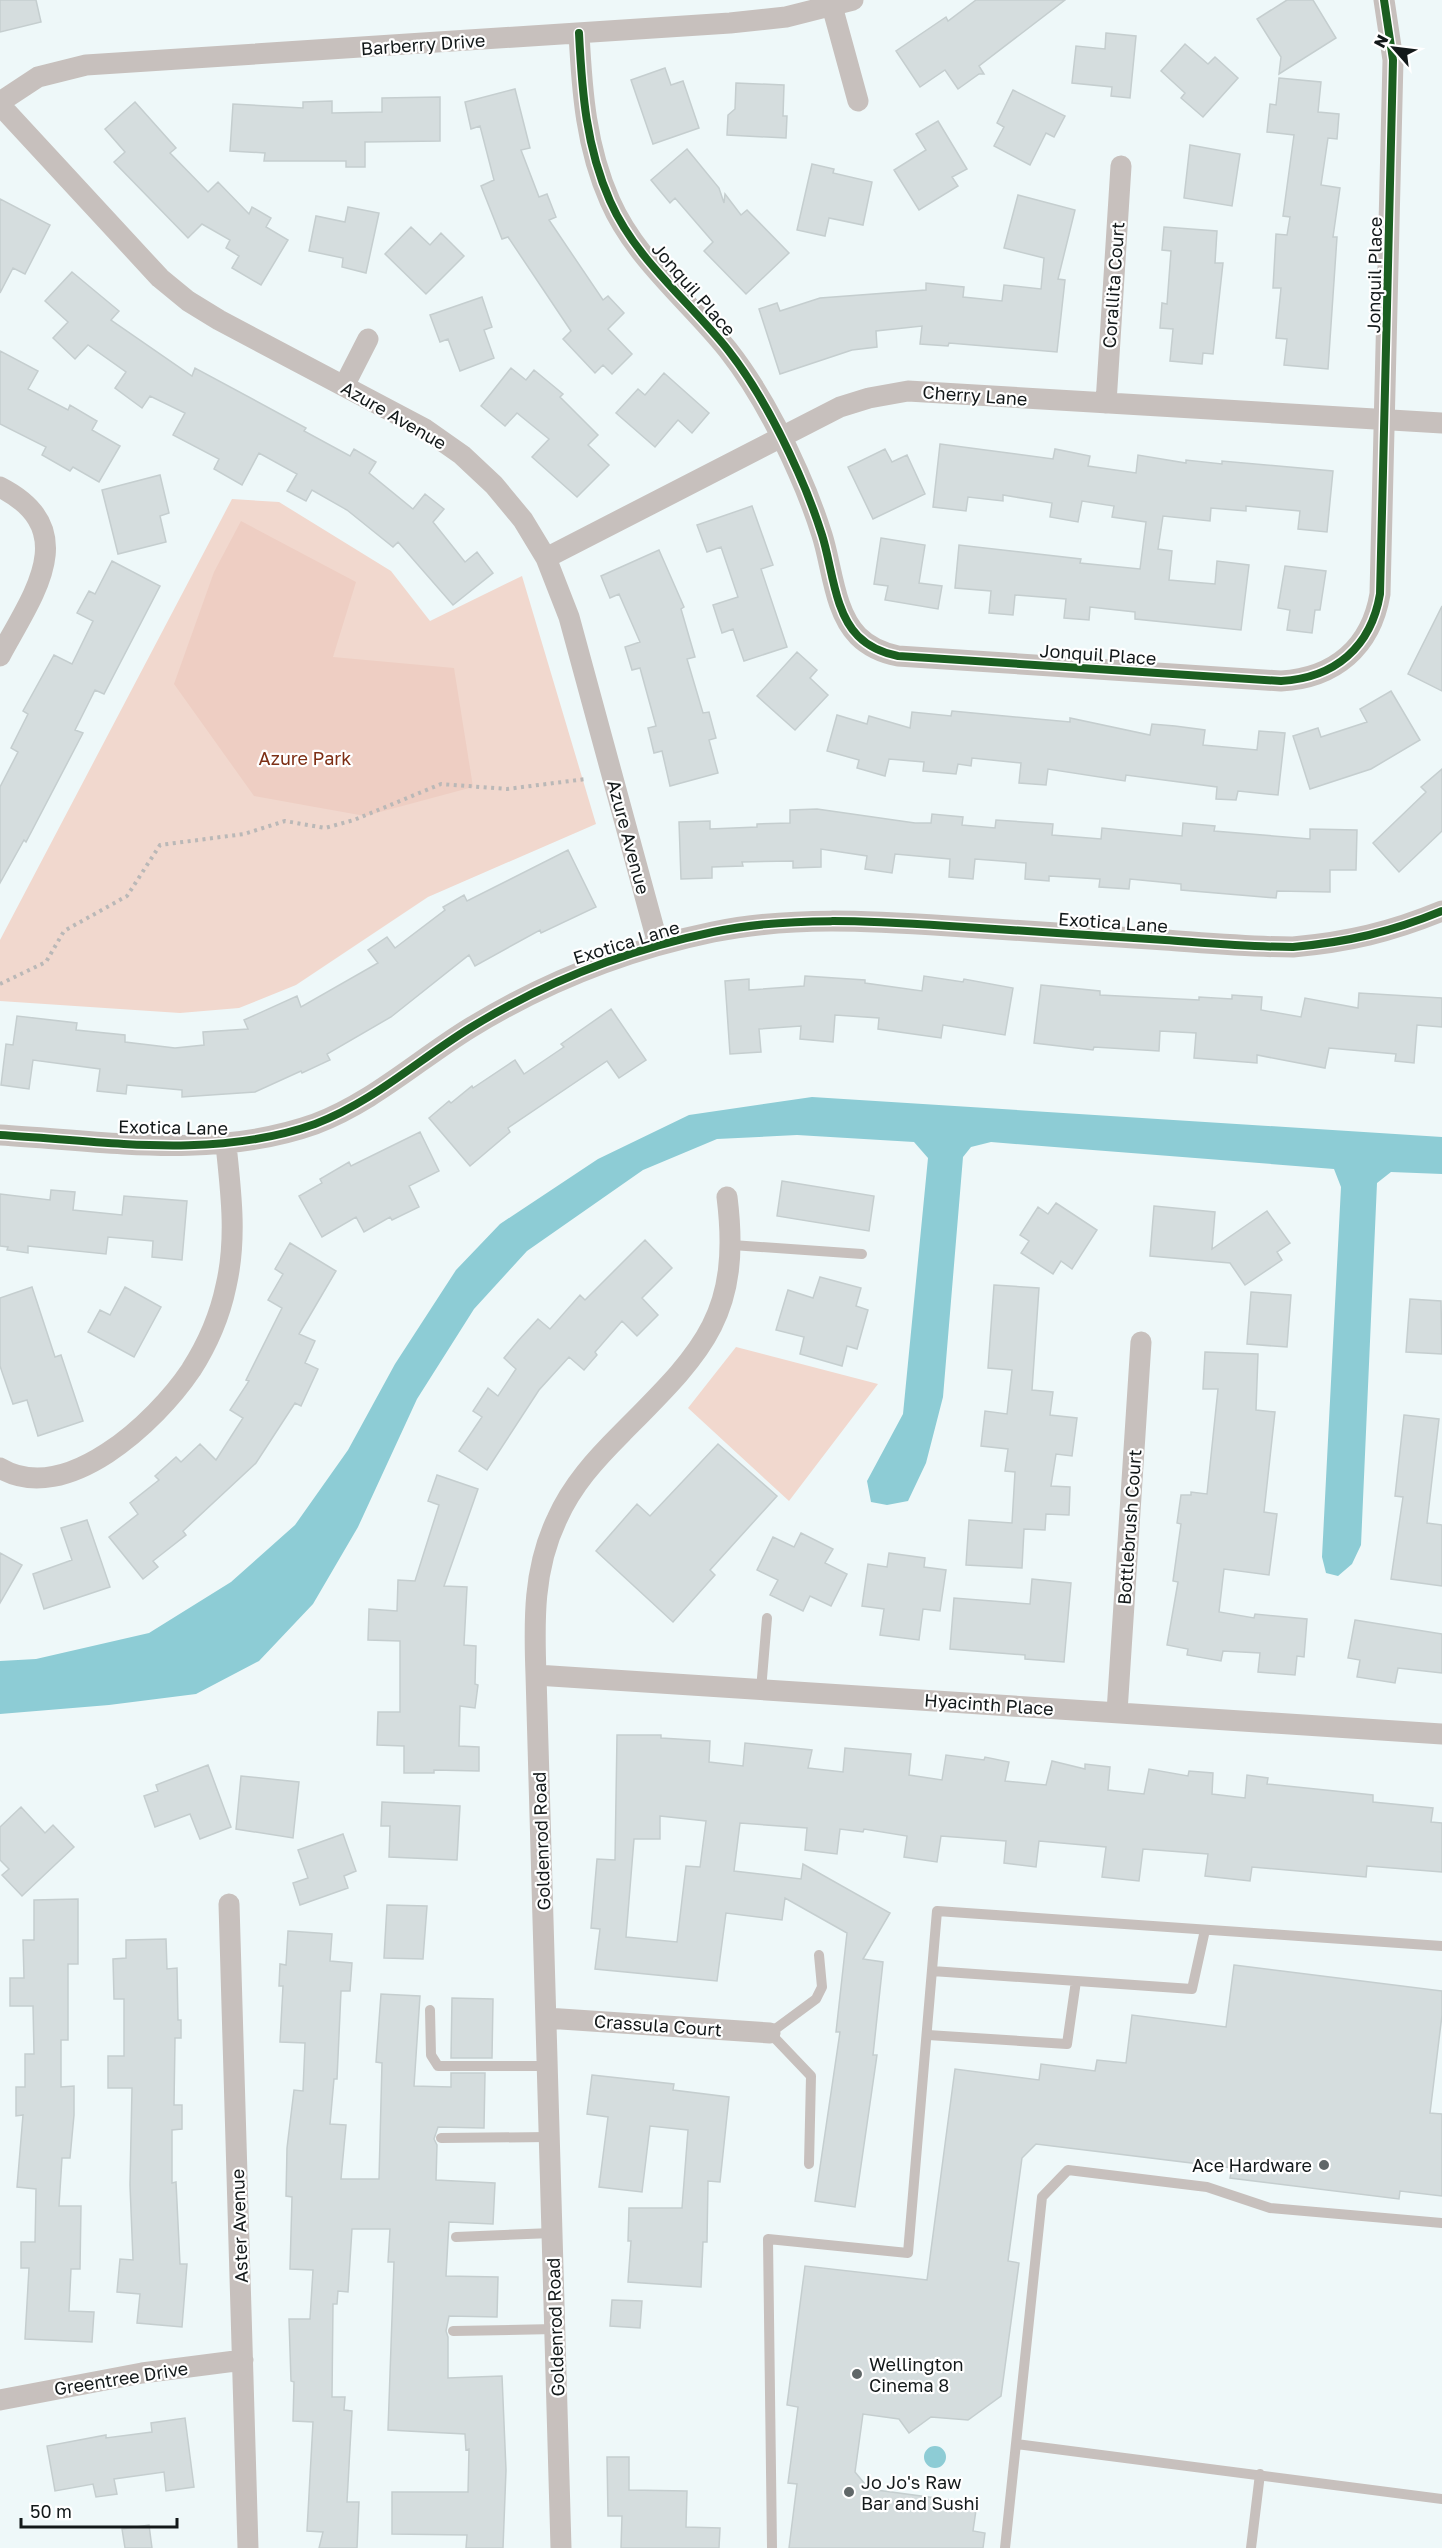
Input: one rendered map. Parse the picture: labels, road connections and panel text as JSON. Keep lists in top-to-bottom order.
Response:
{
  "streets": {
    "street": [
      "Barberry Drive",
      "Jonquil Place",
      "Corallita Court",
      "Cherry Lane",
      "Azure Avenue",
      "Exotica Lane",
      "Bottlebrush Court",
      "Hyacinth Place",
      "Goldenrod Road",
      "Crassula Court",
      "Aster Avenue",
      "Greentree Drive"
    ]
  },
  "crossings": [
    ["Barberry Drive", "Jonquil Place"],
    ["Barberry Drive", "Azure Avenue"],
    ["Jonquil Place", "Cherry Lane"],
    ["Corallita Court", "Cherry Lane"],
    ["Cherry Lane", "Azure Avenue"],
    ["Azure Avenue", "Exotica Lane"],
    ["Bottlebrush Court", "Hyacinth Place"],
    ["Hyacinth Place", "Goldenrod Road"],
    ["Goldenrod Road", "Crassula Court"],
    ["Aster Avenue", "Greentree Drive"]
  ],
  "parks": ["Azure Park"],
  "places": ["Ace Hardware", "Wellington Cinema 8", "Jo Jo's Raw Bar and Sushi"],
  "scale_bar": "50 m",
  "north": "top left"
}
